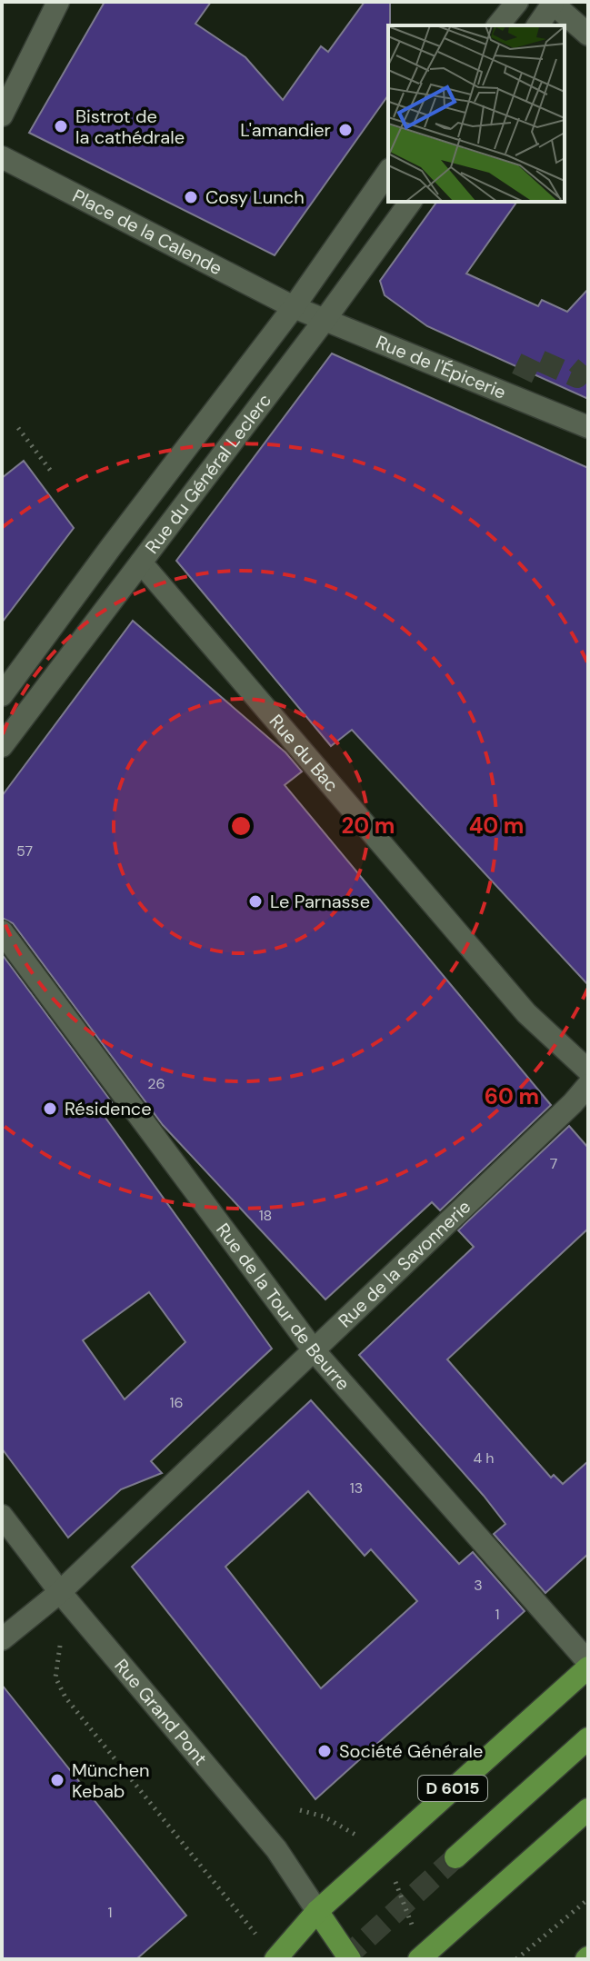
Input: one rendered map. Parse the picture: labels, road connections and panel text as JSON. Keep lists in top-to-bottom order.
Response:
{
  "streets": {
    "main road": ["D 6015"],
    "street": [
      "Place de la Calende",
      "Rue de l'Épicerie",
      "Rue du Général Leclerc",
      "Rue du Bac",
      "Rue de la Savonnerie",
      "Rue de la Tour de Beurre",
      "Rue Grand Pont"
    ]
  },
  "crossings": [
    ["Place de la Calende", "Rue de l'Épicerie"],
    ["Place de la Calende", "Rue du Général Leclerc"],
    ["Rue de l'Épicerie", "Rue du Général Leclerc"],
    ["Rue du Général Leclerc", "Rue du Bac"],
    ["Rue de la Savonnerie", "Rue de la Tour de Beurre"],
    ["Rue de la Savonnerie", "Rue Grand Pont"],
    ["Rue de la Tour de Beurre", "D 6015"],
    ["Rue Grand Pont", "D 6015"]
  ],
  "places": [
    "Bistrot de la cathédrale",
    "L'amandier",
    "Cosy Lunch",
    "Le Parnasse",
    "Résidence",
    "Société Générale",
    "München Kebab"
  ],
  "house_numbers": [
    "57",
    "26",
    "7",
    "18",
    "16",
    "4 h",
    "13",
    "3",
    "1",
    "1"
  ],
  "rings": ["20 m", "40 m", "60 m"]
}
